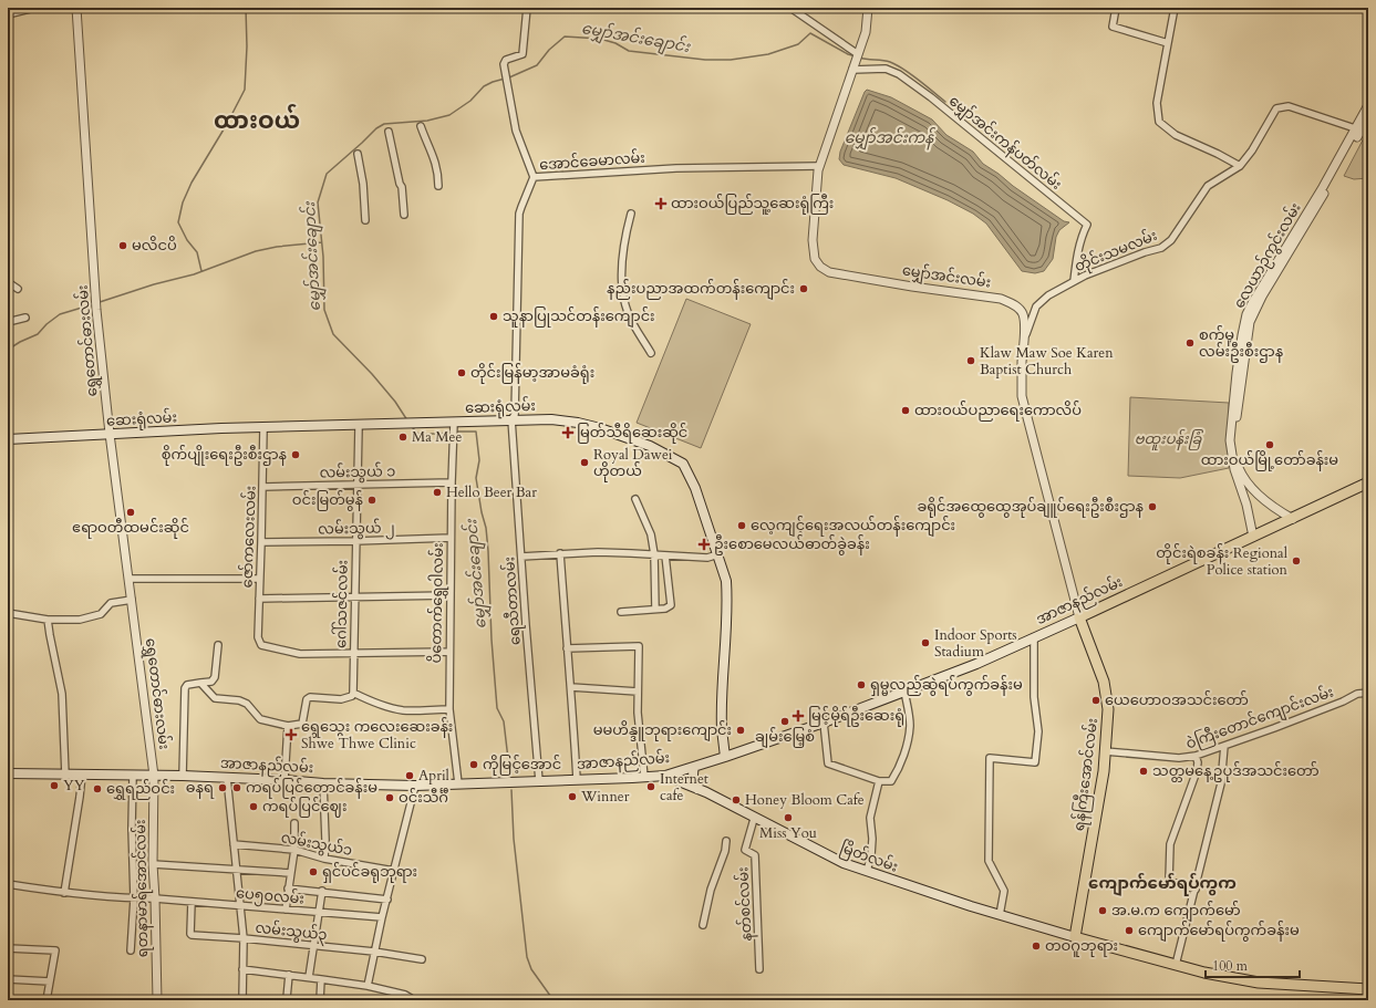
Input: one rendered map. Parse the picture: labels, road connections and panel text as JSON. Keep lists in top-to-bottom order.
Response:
{
  "streets": {
    "highway": ["အာဇာနည်လမ်း", "ရန်ကြီးအောင်လမ်း"],
    "main road": ["ဆေးရုံလမ်း", "မြိတ်လမ်း"],
    "street": [
      "မျှော်အင်းကန်ပတ်လမ်း",
      "အောင်ခေမာလမ်း",
      "တိုင်းသမလမ်း",
      "လေယာဉ်ကွင်းလမ်း",
      "မျှော်အင်းလမ်း",
      "ရွှေတောင်ဓားလမ်း",
      "လမ်းသွယ် ၁",
      "လမ်းသွယ် ၂",
      "ဇော်ကလေးလမ်း",
      "ရေသီတာလမ်း",
      "ပိတောက်ရွှေဝါလမ်း",
      "ဂေါ်သဇင်လမ်း",
      "ဝဲကြီးတောင်ကျောင်းလမ်း",
      "လမ်းသွယ်၁",
      "ရတနာမာရ်အောင်လမ်း",
      "ပေ၅၀လမ်း",
      "နတ်စင်လမ်း",
      "လမ်းသွယ်၃"
    ]
  },
  "crossings": [
    ["မျှော်အင်းကန်ပတ်လမ်း", "တိုင်းသမလမ်း"],
    ["မျှော်အင်းကန်ပတ်လမ်း", "မျှော်အင်းလမ်း"],
    ["အောင်ခေမာလမ်း", "မျှော်အင်းလမ်း"],
    ["အောင်ခေမာလမ်း", "ဆေးရုံလမ်း"],
    ["အောင်ခေမာလမ်း", "ရေသီတာလမ်း"],
    ["တိုင်းသမလမ်း", "လေယာဉ်ကွင်းလမ်း"],
    ["တိုင်းသမလမ်း", "မျှော်အင်းလမ်း"],
    ["လေယာဉ်ကွင်းလမ်း", "အာဇာနည်လမ်း"],
    ["မျှော်အင်းလမ်း", "အာဇာနည်လမ်း"],
    ["မျှော်အင်းလမ်း", "ရန်ကြီးအောင်လမ်း"],
    ["ရွှေတောင်ဓားလမ်း", "ဆေးရုံလမ်း"],
    ["ရွှေတောင်ဓားလမ်း", "အာဇာနည်လမ်း"],
    ["ရွှေတောင်ဓားလမ်း", "ရတနာမာရ်အောင်လမ်း"],
    ["ဆေးရုံလမ်း", "ဇော်ကလေးလမ်း"],
    ["ဆေးရုံလမ်း", "ရေသီတာလမ်း"],
    ["ဆေးရုံလမ်း", "အာဇာနည်လမ်း"],
    ["ဆေးရုံလမ်း", "ပိတောက်ရွှေဝါလမ်း"],
    ["ဆေးရုံလမ်း", "ဂေါ်သဇင်လမ်း"],
    ["လမ်းသွယ် ၁", "ဇော်ကလေးလမ်း"],
    ["လမ်းသွယ် ၁", "ပိတောက်ရွှေဝါလမ်း"],
    ["လမ်းသွယ် ၁", "ဂေါ်သဇင်လမ်း"],
    ["လမ်းသွယ် ၂", "ဇော်ကလေးလမ်း"],
    ["လမ်းသွယ် ၂", "ပိတောက်ရွှေဝါလမ်း"],
    ["လမ်းသွယ် ၂", "ဂေါ်သဇင်လမ်း"],
    ["ဇော်ကလေးလမ်း", "ဂေါ်သဇင်လမ်း"],
    ["ရေသီတာလမ်း", "အာဇာနည်လမ်း"],
    ["အာဇာနည်လမ်း", "ပိတောက်ရွှေဝါလမ်း"],
    ["အာဇာနည်လမ်း", "ရန်ကြီးအောင်လမ်း"],
    ["အာဇာနည်လမ်း", "မြိတ်လမ်း"],
    ["အာဇာနည်လမ်း", "ရတနာမာရ်အောင်လမ်း"],
    ["ဝဲကြီးတောင်ကျောင်းလမ်း", "ရန်ကြီးအောင်လမ်း"],
    ["ရန်ကြီးအောင်လမ်း", "မြိတ်လမ်း"],
    ["မြိတ်လမ်း", "နတ်စင်လမ်း"],
    ["ရတနာမာရ်အောင်လမ်း", "ပေ၅၀လမ်း"],
    ["ပေ၅၀လမ်း", "လမ်းသွယ်၃"]
  ],
  "districts": ["ထားဝယ်", "ကျောက်မော်ရပ်ကွက"],
  "water": ["မျှော်အင်းချောင်း", "မျှော်အင်းကန်"],
  "parks": ["ဗထူးပန်းခြံ"],
  "places": {
    "health": [
      "ထားဝယ်ပြည်သူ့ဆေးရုံကြီး",
      "မြတ်သီရိဆေးဆိုင်",
      "ဦးစောမေလယ်ဓာတ်ခွဲခန်း",
      "မြင့်မိုရ်ဦးဆေးရုံ",
      "ရွှေသွေး ကလေးဆေးခန်း Shwe Thwe Clinic"
    ],
    "other": [
      "မလိငပိ",
      "နည်းပညာအထက်တန်းကျောင်း",
      "သူနာပြုသင်တန်းကျောင်း",
      "စက်မူ လမ်းဦးစီးဌာန",
      "Klaw Maw Soe Karen Baptist Church",
      "တိုင်းမြန်မာ့အာမခံရုံး",
      "ထားဝယ်ပညာရေးကောလိပ်",
      "Ma Mee",
      "ထားဝယ်မြို့တော်ခန်းမ",
      "စိုက်ပျိုးရေးဦးစီးဌာန",
      "Royal Dawei ဟိုတယ်",
      "Hello Beer Bar",
      "ဝင်းမြတ်မွန်",
      "ခရိုင်အထွေထွေအုပ်ချူပ်ရေးဦးစီးဌာန",
      "ဧရာဝတီထမင်းဆိုင်",
      "လေ့ကျင့်ရေးအလယ်တန်းကျောင်း",
      "တိုင်းရဲစခန်း Regional Police station",
      "Indoor Sports Stadium",
      "ရှမ္မလည်ဆွဲရပ်ကွက်ခန်းမ",
      "ယေဟောဝအသင်းတော်",
      "ချမ်းမြေ့စံ",
      "မမဟိန္ဒူဘုရားကျောင်း",
      "ကိုမြင့်အောင်",
      "သတ္တမနေ့ဥပုဒ်အသင်းတော်",
      "April",
      "YY",
      "Internet cafe",
      "ဓနရ",
      "ကရပ်ပြင်တောင်ခန်းမ",
      "ရွှေရည်ဝင်း",
      "Winner",
      "ဝင်းသီင်္ဂီ",
      "Honey Bloom Cafe",
      "ကရပ်ပြင်ဈေး",
      "Miss You",
      "ရှင်ပင်ခရုဘုရား",
      "အ.မ.က ကျောက်မော်",
      "ကျောက်မော်ရပ်ကွက်ခန်းမ",
      "တဝဂူဘုရား"
    ]
  },
  "scale_bar": "100 m"
}
